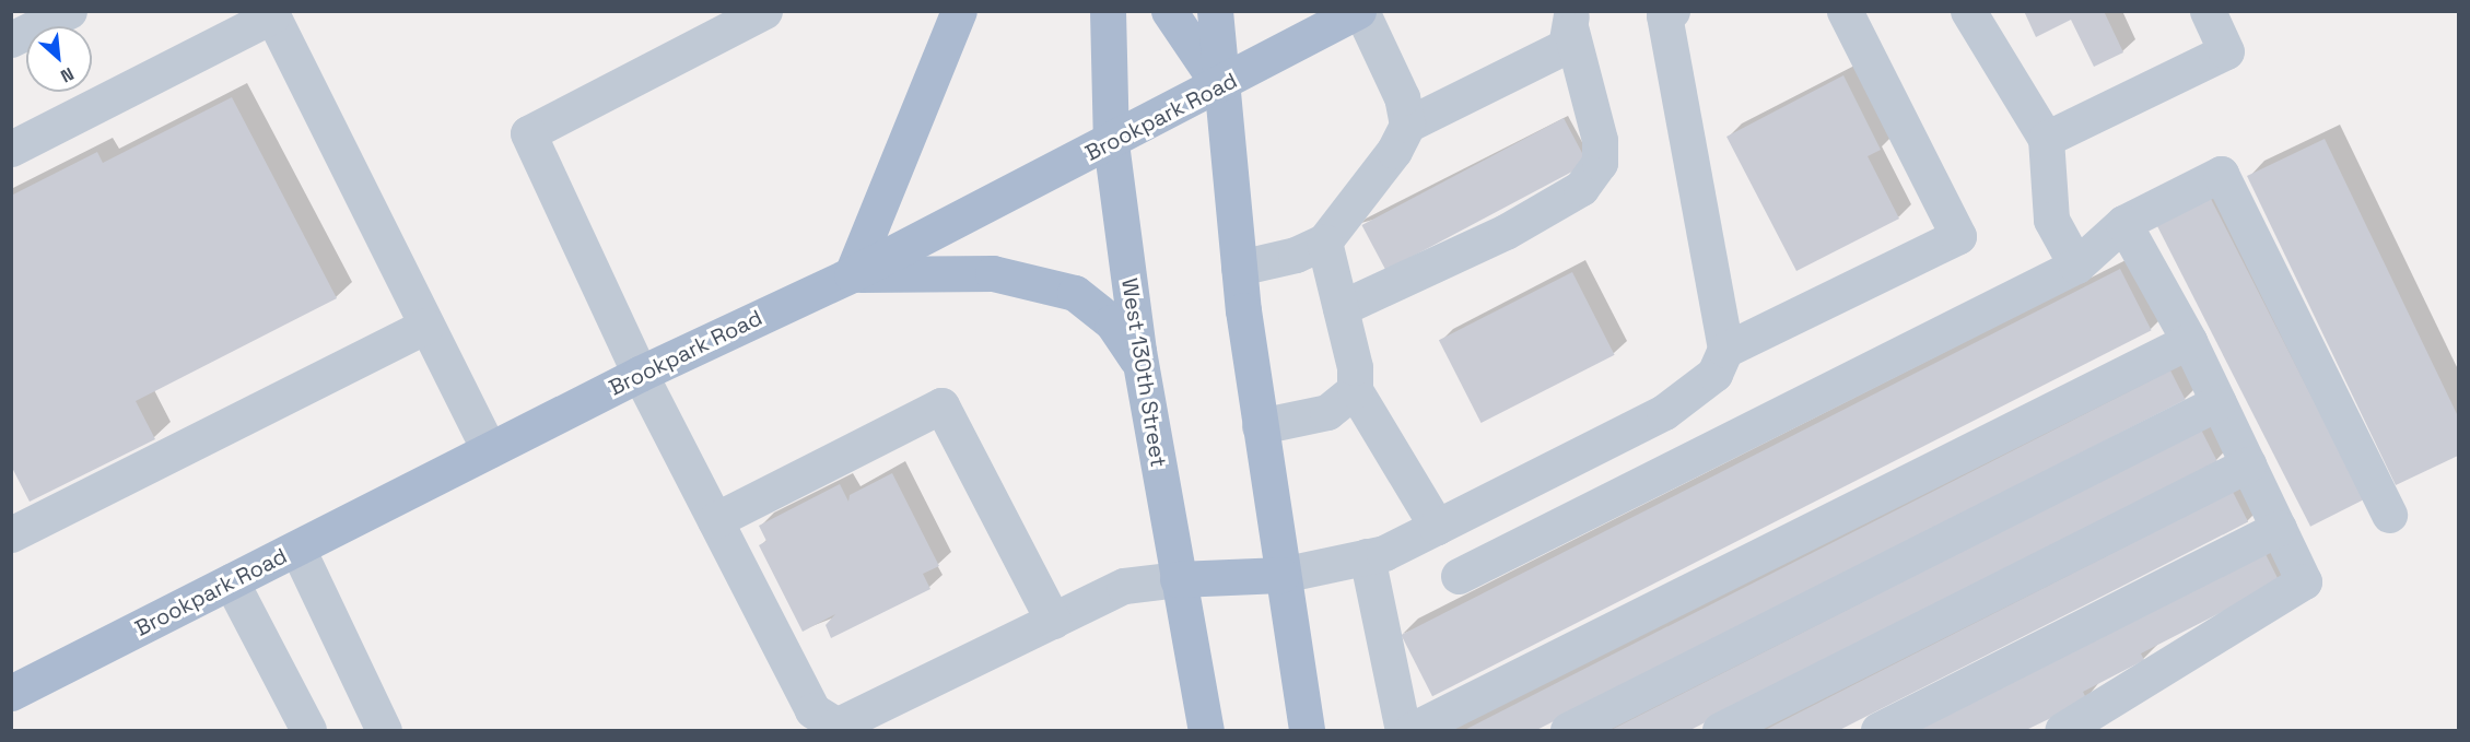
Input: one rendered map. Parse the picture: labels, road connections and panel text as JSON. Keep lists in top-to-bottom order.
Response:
{
  "streets": {
    "main road": ["Brookpark Road", "West 130th Street"]
  },
  "crossings": [
    ["Brookpark Road", "West 130th Street"]
  ],
  "north": "bottom right"
}
